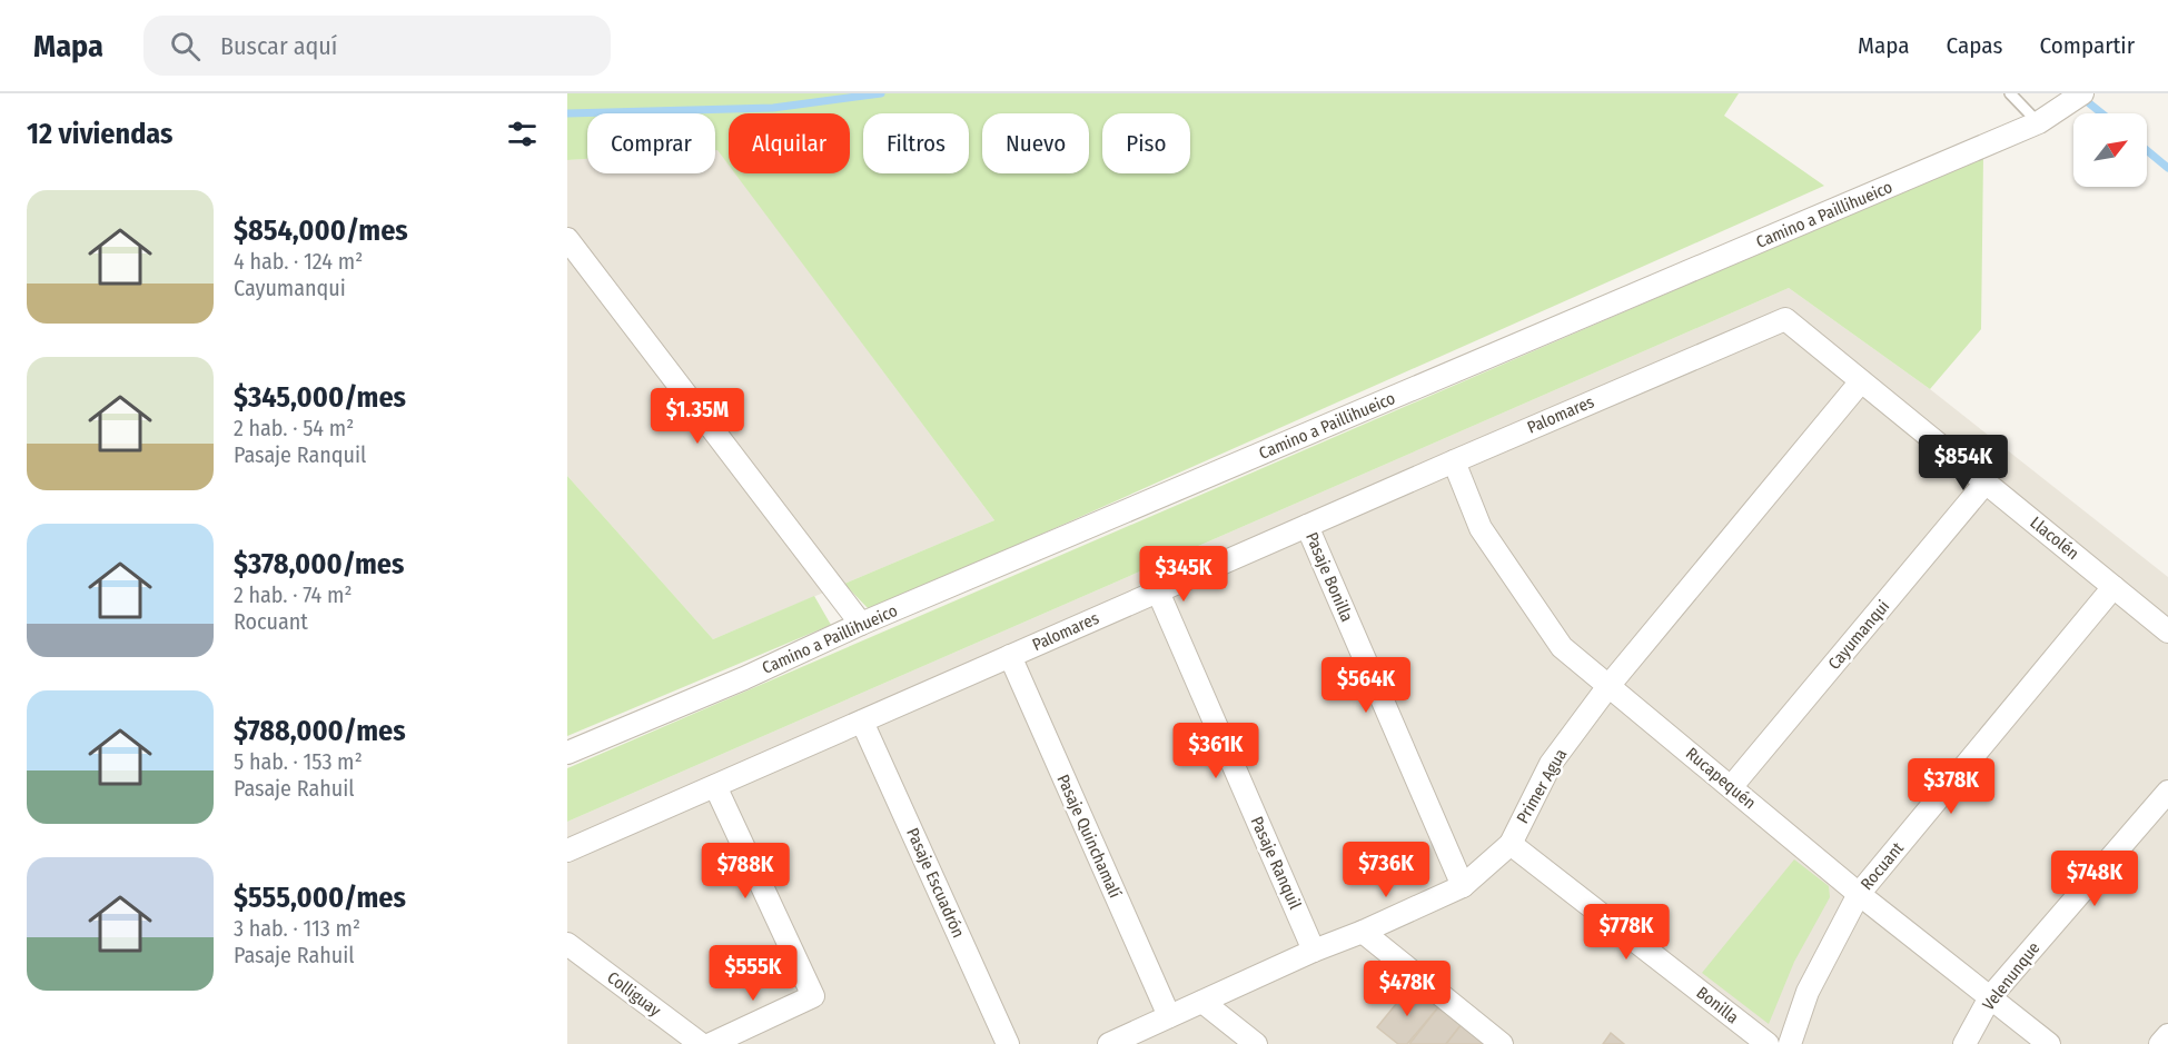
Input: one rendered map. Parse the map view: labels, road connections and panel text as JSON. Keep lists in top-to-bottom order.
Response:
{
  "streets": {
    "street": [
      "Camino a Paillihueico",
      "Palomares",
      "Llacolén",
      "Pasaje Bonilla",
      "Cayumanqui",
      "Rucapequén",
      "Primer Agua",
      "Pasaje Quinchamalí",
      "Pasaje Ranquil",
      "Rocuant",
      "Pasaje Escuadrón",
      "Velenunque",
      "Colliguay",
      "Bonilla"
    ]
  },
  "crossings": [
    ["Palomares", "Llacolén"],
    ["Palomares", "Pasaje Bonilla"],
    ["Palomares", "Rucapequén"],
    ["Palomares", "Pasaje Quinchamalí"],
    ["Palomares", "Pasaje Ranquil"],
    ["Palomares", "Pasaje Escuadrón"],
    ["Llacolén", "Cayumanqui"],
    ["Llacolén", "Primer Agua"],
    ["Llacolén", "Rocuant"],
    ["Pasaje Bonilla", "Primer Agua"],
    ["Cayumanqui", "Rucapequén"],
    ["Rucapequén", "Primer Agua"],
    ["Rucapequén", "Rocuant"],
    ["Rucapequén", "Velenunque"],
    ["Primer Agua", "Pasaje Quinchamalí"],
    ["Primer Agua", "Pasaje Ranquil"],
    ["Primer Agua", "Bonilla"]
  ],
  "north": "top right",
  "page": {
    "header": "Mapa",
    "search": "Buscar aquí",
    "nav": ["Mapa", "Capas", "Compartir"],
    "heading": "12 viviendas",
    "chip": [
      "Comprar",
      "Alquilar",
      "Filtros",
      "Nuevo",
      "Piso"
    ],
    "list": [
      {
        "name": "$854,000/mes",
        "note": "4 hab. · 124 m² · Cayumanqui"
      },
      {
        "name": "$345,000/mes",
        "note": "2 hab. · 54 m² · Pasaje Ranquil"
      },
      {
        "name": "$378,000/mes",
        "note": "2 hab. · 74 m² · Rocuant"
      },
      {
        "name": "$788,000/mes",
        "note": "5 hab. · 153 m² · Pasaje Rahuil"
      },
      {
        "name": "$555,000/mes",
        "note": "3 hab. · 113 m² · Pasaje Rahuil"
      }
    ],
    "price": [
      "$1.35M",
      "$854K",
      "$345K",
      "$564K",
      "$361K",
      "$378K",
      "$736K",
      "$788K",
      "$748K",
      "$778K",
      "$555K",
      "$478K"
    ]
  }
}
